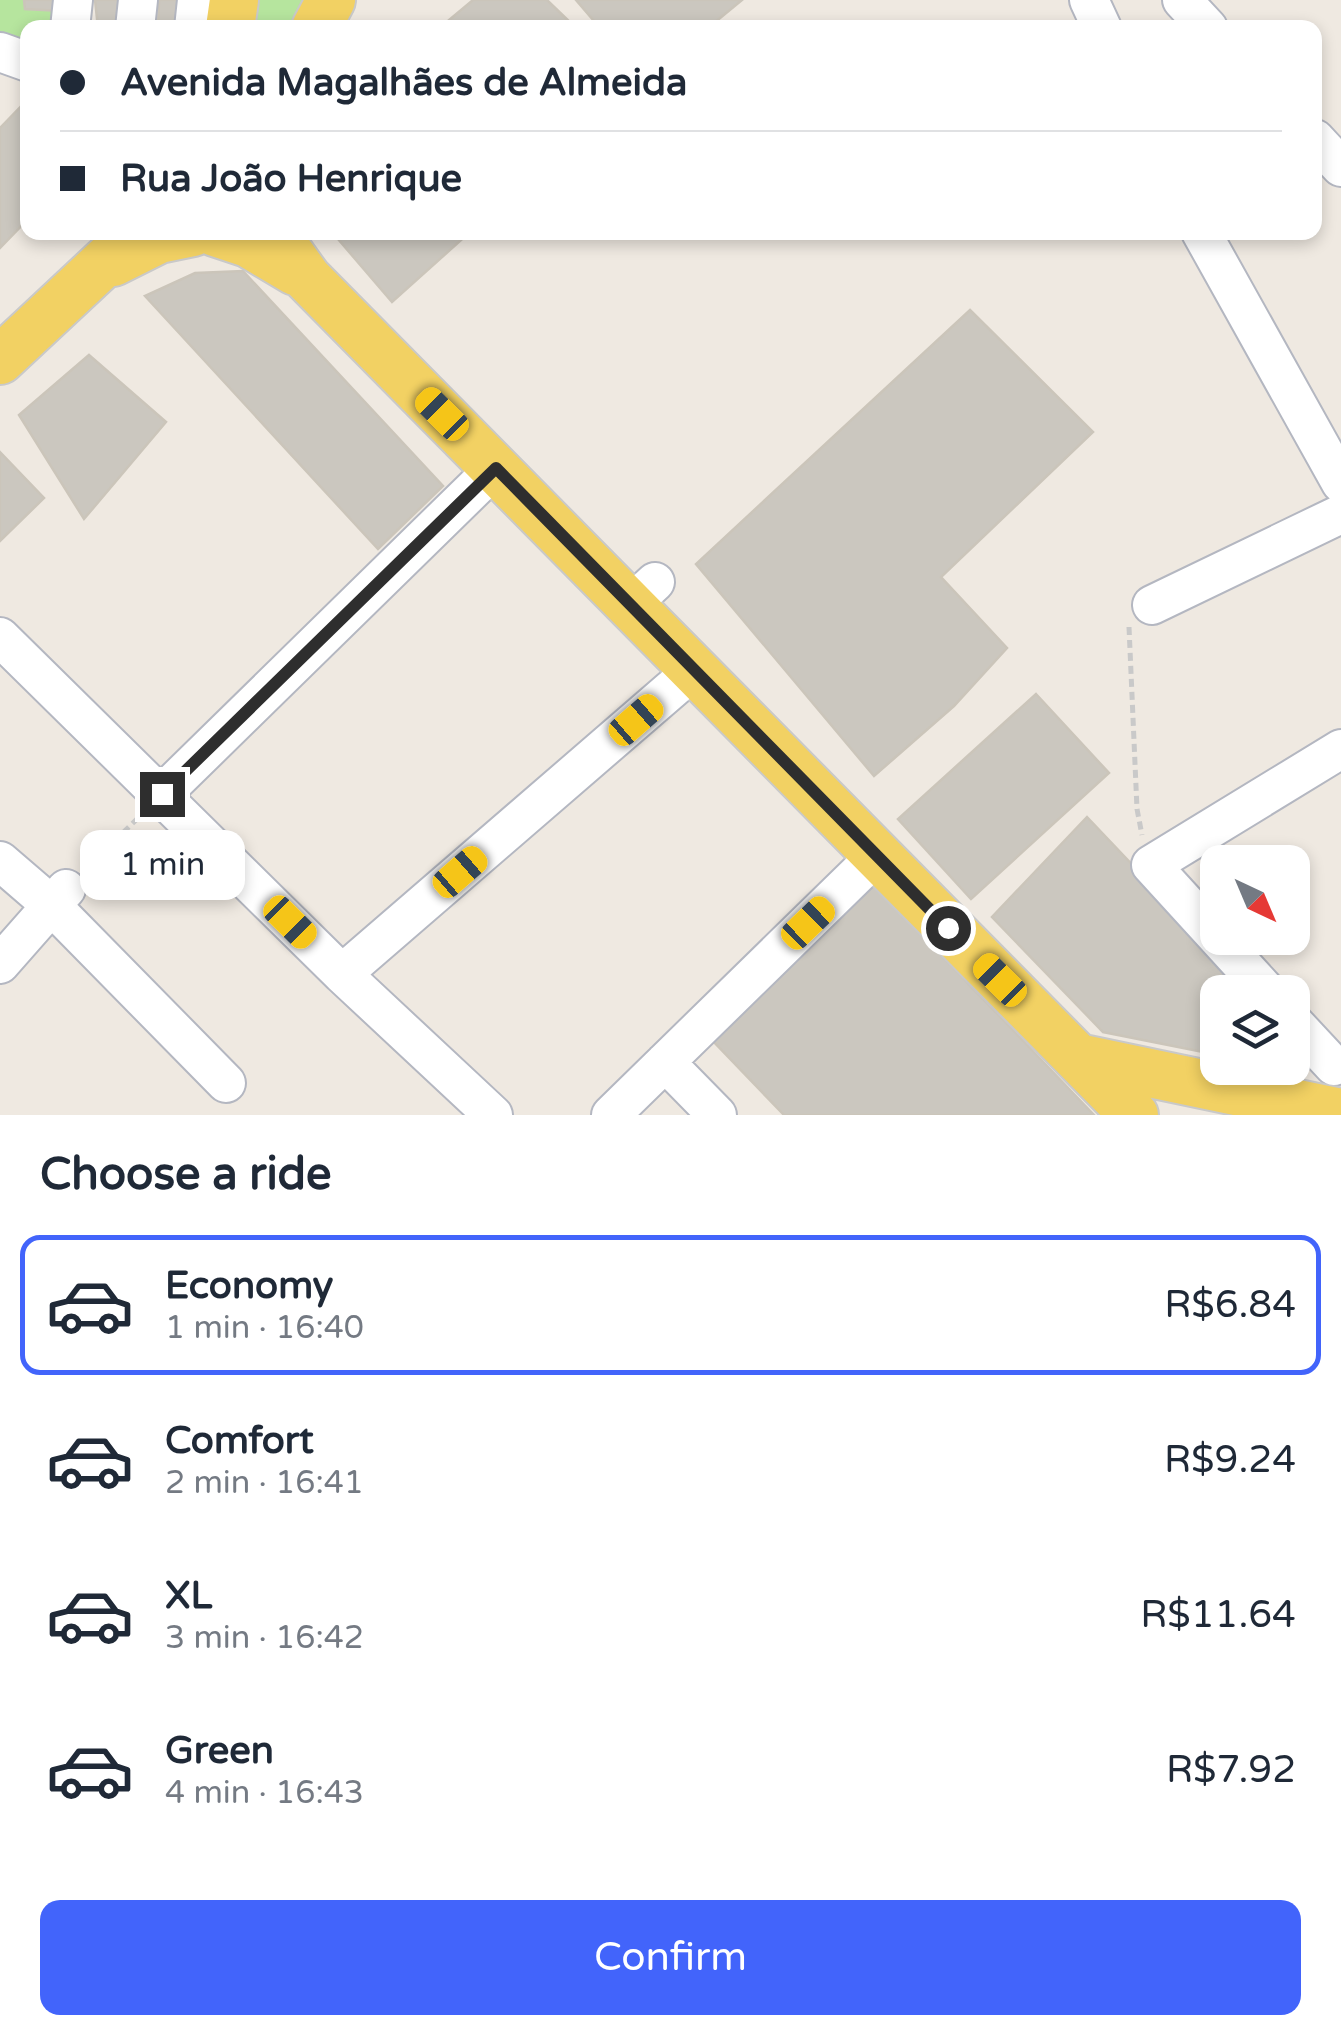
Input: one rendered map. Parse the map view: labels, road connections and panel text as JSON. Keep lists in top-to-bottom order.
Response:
{
  "north": "bottom right",
  "page": {
    "banner": ["Avenida Magalhães de Almeida", "Rua João Henrique"],
    "bubble": "1 min",
    "heading": "Choose a ride",
    "list": [
      {
        "name": "Economy",
        "note": "1 min · 16:40",
        "value": "R$6.84"
      },
      {
        "name": "Comfort",
        "note": "2 min · 16:41",
        "value": "R$9.24"
      },
      {
        "name": "XL",
        "note": "3 min · 16:42",
        "value": "R$11.64"
      },
      {
        "name": "Green",
        "note": "4 min · 16:43",
        "value": "R$7.92"
      }
    ],
    "buttons": "Confirm"
  }
}
